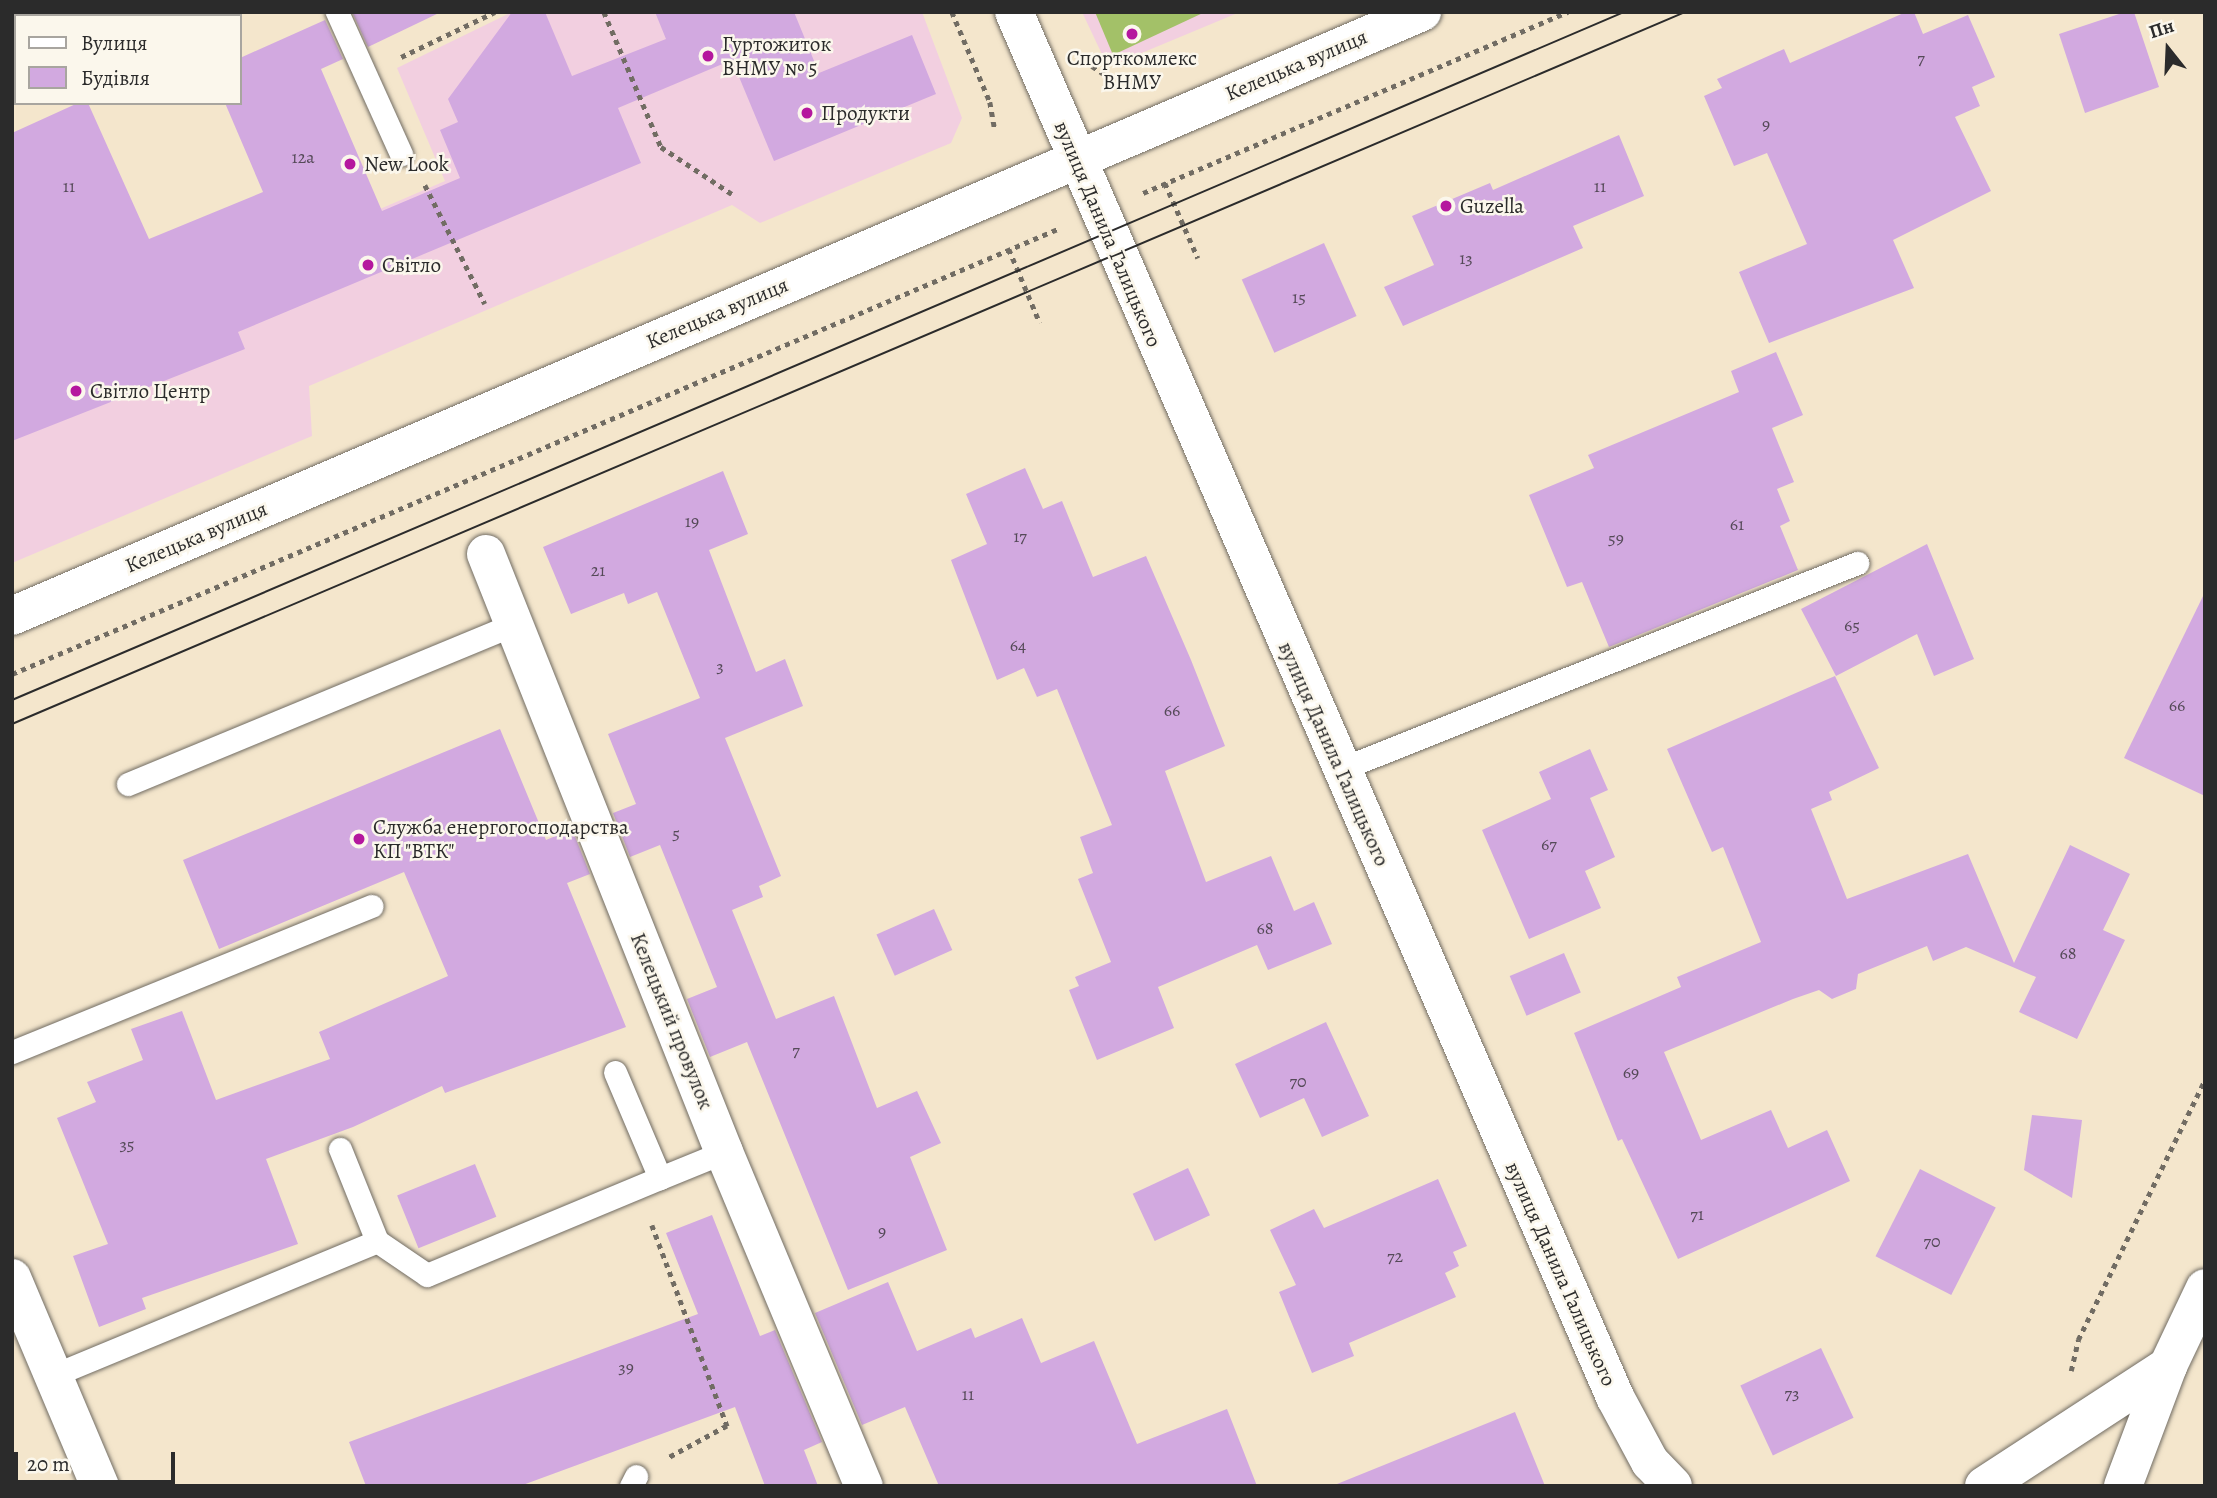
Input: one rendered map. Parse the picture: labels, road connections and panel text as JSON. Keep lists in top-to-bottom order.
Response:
{
  "streets": {
    "main road": ["Келецька вулиця", "вулиця Данила Галицького", "Келецький провулок"]
  },
  "crossings": [
    ["Келецька вулиця", "вулиця Данила Галицького"]
  ],
  "places": [
    "Спорткомлекс ВНМУ",
    "Гуртожиток ВНМУ № 5",
    "Продукти",
    "New Look",
    "Guzella",
    "Світло",
    "Світло Центр",
    "Служба енергогосподарства КП \"ВТК\""
  ],
  "house_numbers": [
    "7",
    "9",
    "12а",
    "11",
    "11",
    "13",
    "15",
    "19",
    "61",
    "17",
    "59",
    "21",
    "65",
    "64",
    "3",
    "66",
    "66",
    "5",
    "67",
    "68",
    "68",
    "7",
    "69",
    "70",
    "35",
    "71",
    "9",
    "70",
    "72",
    "39",
    "73",
    "11"
  ],
  "legend": ["Вулиця", "Будівля"],
  "scale_bar": "20 m",
  "north": "top"
}
